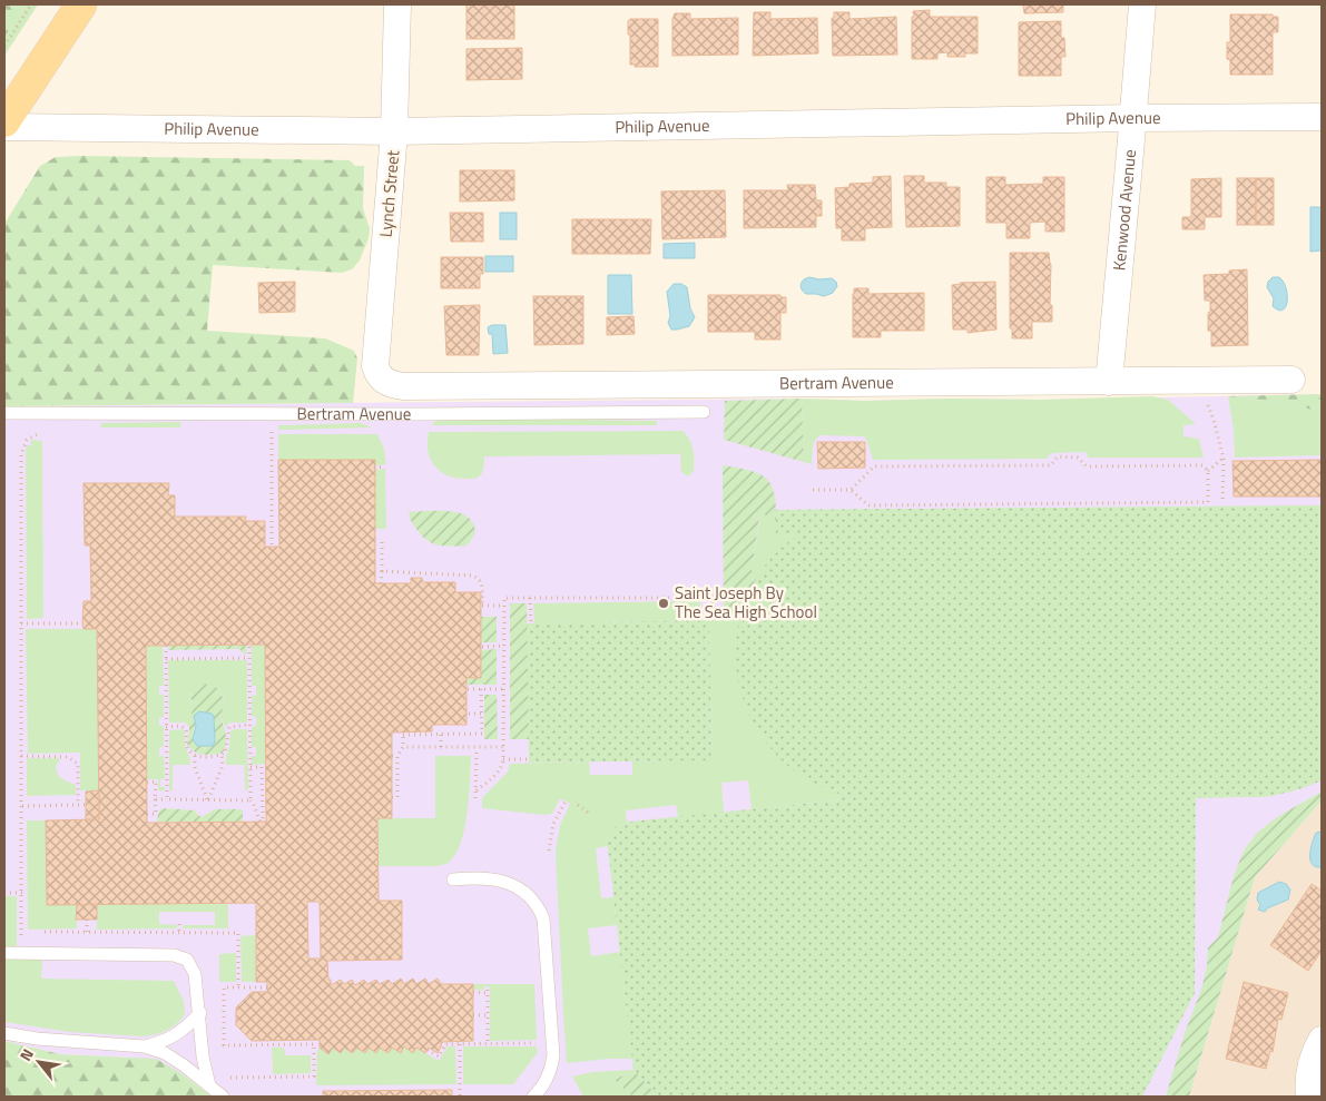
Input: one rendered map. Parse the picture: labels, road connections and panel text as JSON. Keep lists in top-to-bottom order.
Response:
{
  "streets": {
    "street": [
      "Philip Avenue",
      "Lynch Street",
      "Kenwood Avenue",
      "Bertram Avenue"
    ]
  },
  "crossings": [
    ["Philip Avenue", "Lynch Street"],
    ["Philip Avenue", "Kenwood Avenue"],
    ["Lynch Street", "Bertram Avenue"],
    ["Kenwood Avenue", "Bertram Avenue"]
  ],
  "places": ["Saint Joseph By The Sea High School"],
  "north": "top left"
}
